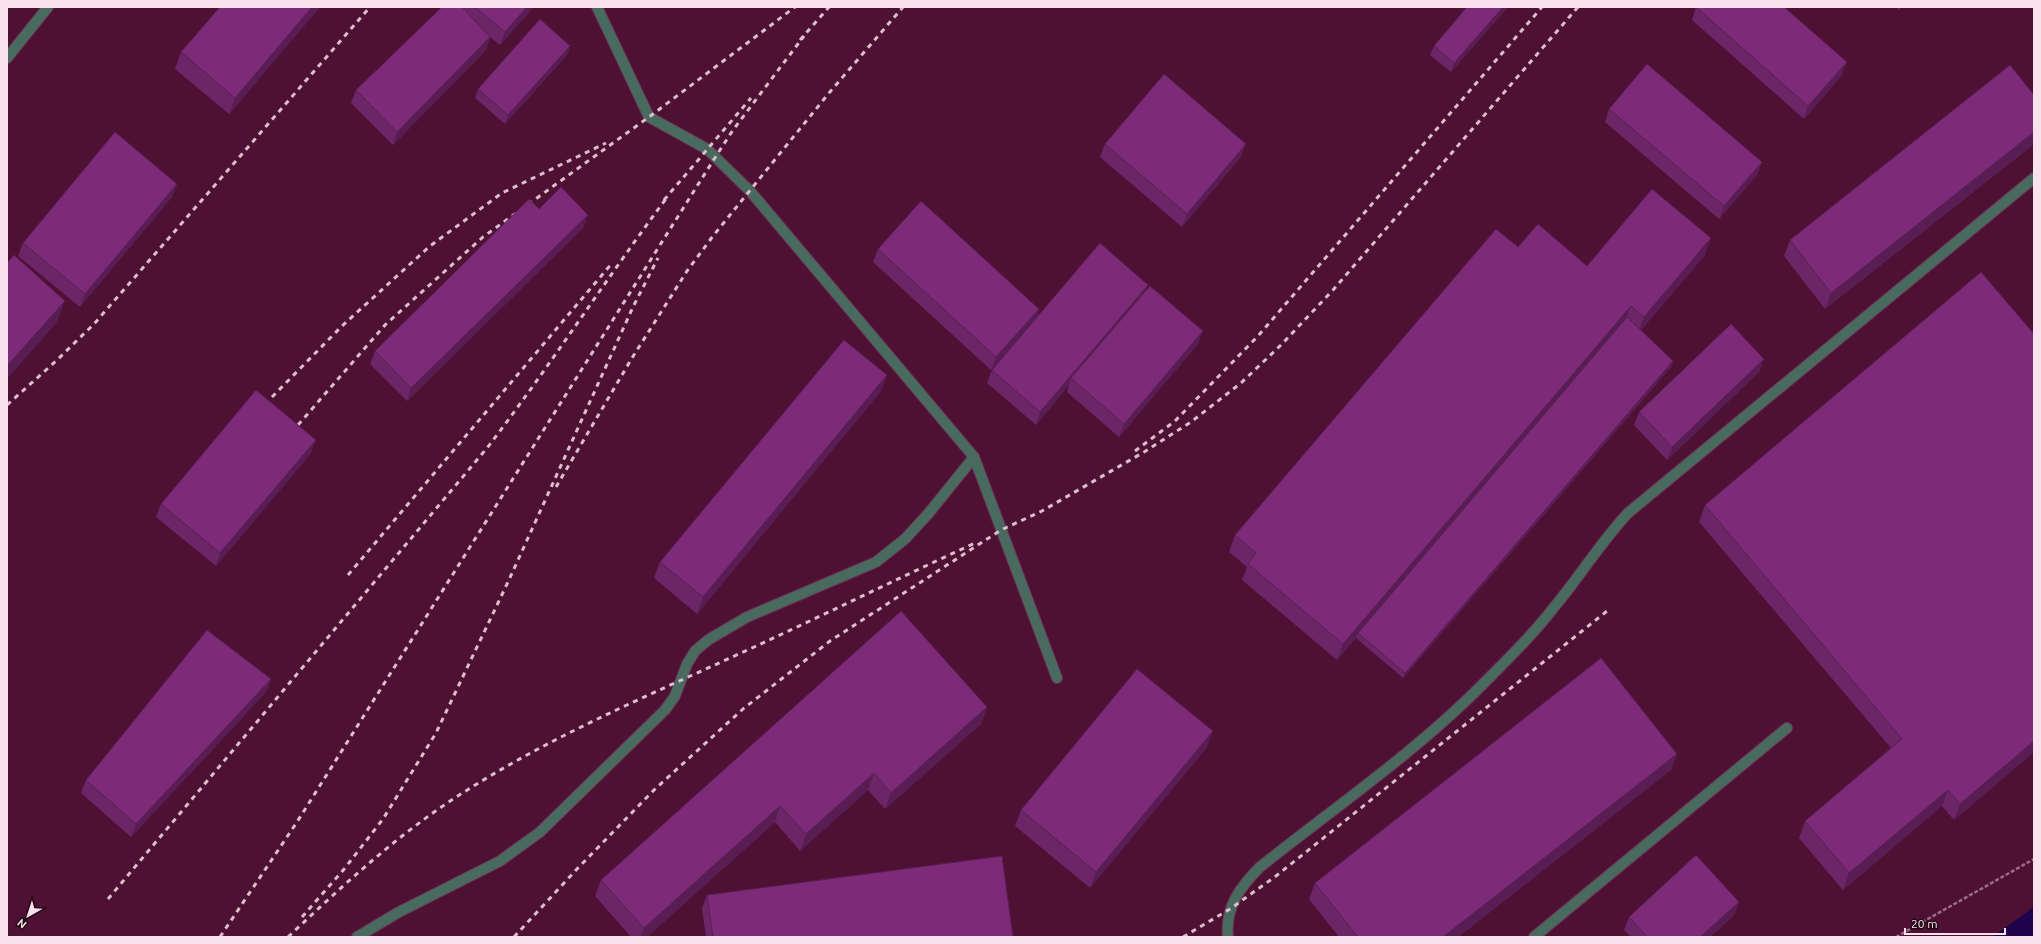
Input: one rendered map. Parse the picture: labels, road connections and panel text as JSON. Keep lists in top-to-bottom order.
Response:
{
  "scale_bar": "20 m",
  "north": "bottom left"
}
